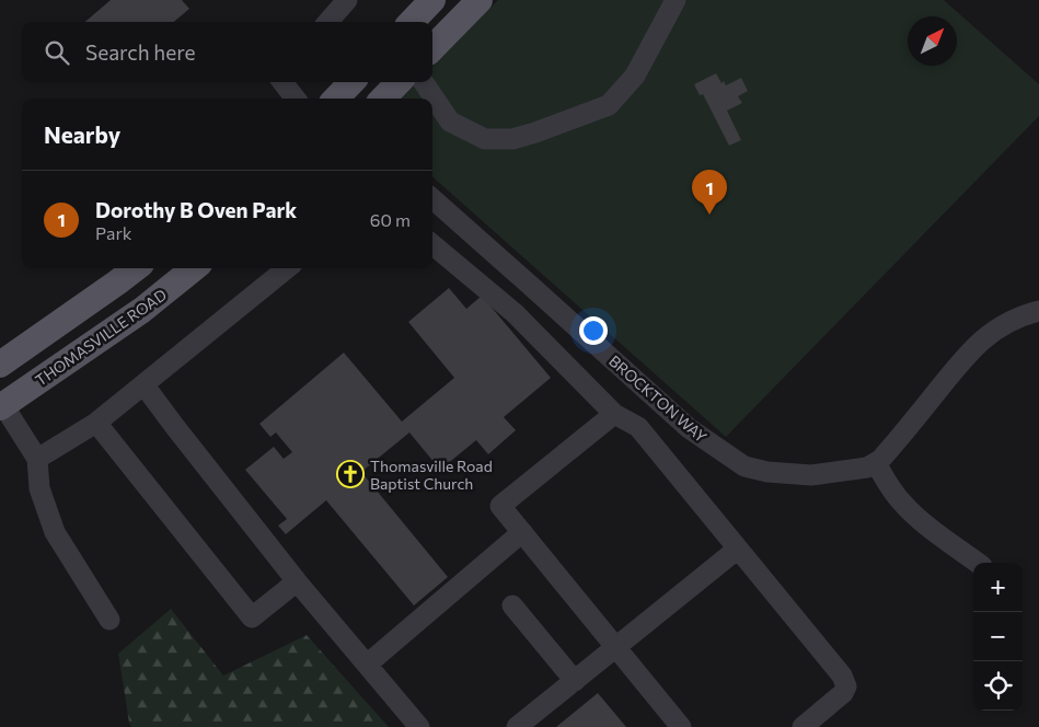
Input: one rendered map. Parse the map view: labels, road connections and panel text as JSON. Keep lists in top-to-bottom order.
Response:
{
  "streets": {
    "main road": ["THOMASVILLE ROAD"],
    "street": ["BROCKTON WAY"]
  },
  "places": {
    "church": ["Thomasville Road Baptist Church"]
  },
  "north": "top right",
  "page": {
    "search": "Search here",
    "heading": "Nearby",
    "pins": "1",
    "list": [
      {
        "mark": "1",
        "name": "Dorothy B Oven Park",
        "note": "Park",
        "value": "60 m"
      }
    ],
    "map_buttons": ["+", "−"]
  }
}
